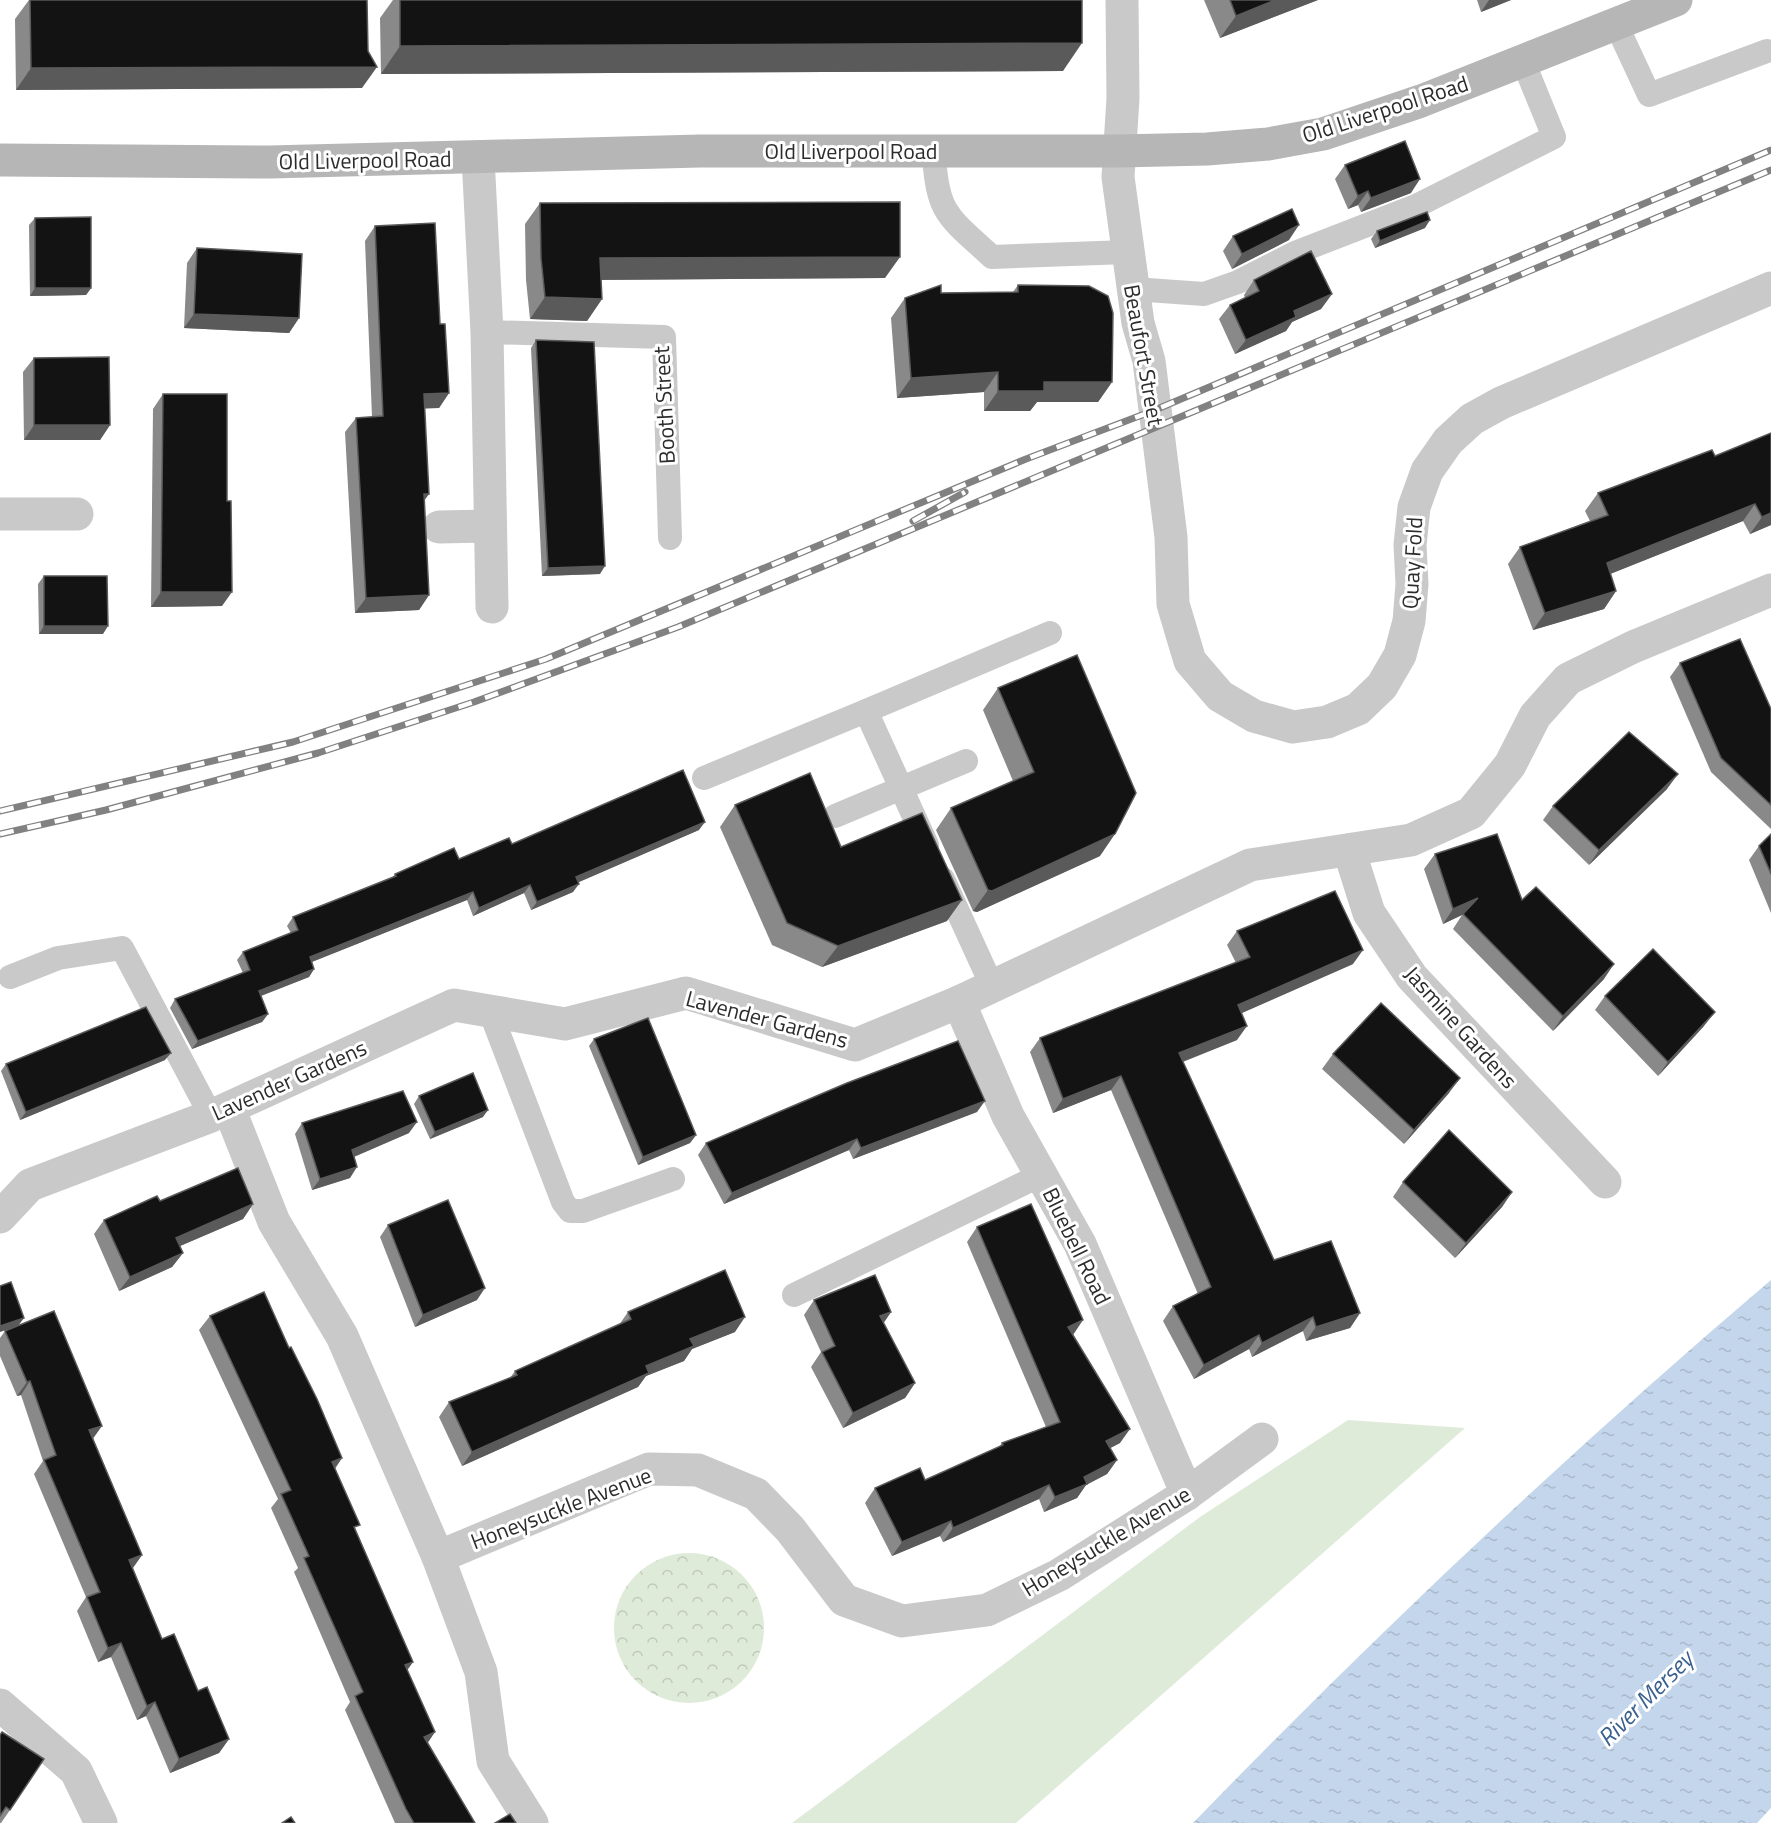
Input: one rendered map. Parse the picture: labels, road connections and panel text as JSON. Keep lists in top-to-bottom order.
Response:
{
  "streets": {
    "street": [
      "Old Liverpool Road",
      "Beaufort Street",
      "Quay Fold",
      "Lavender Gardens",
      "Jasmine Gardens",
      "Bluebell Road",
      "Honeysuckle Avenue"
    ],
    "lane": ["Booth Street"]
  },
  "crossings": [
    ["Old Liverpool Road", "Beaufort Street"],
    ["Beaufort Street", "Quay Fold"],
    ["Lavender Gardens", "Jasmine Gardens"],
    ["Lavender Gardens", "Bluebell Road"],
    ["Bluebell Road", "Honeysuckle Avenue"]
  ],
  "water": ["River Mersey"]
}
